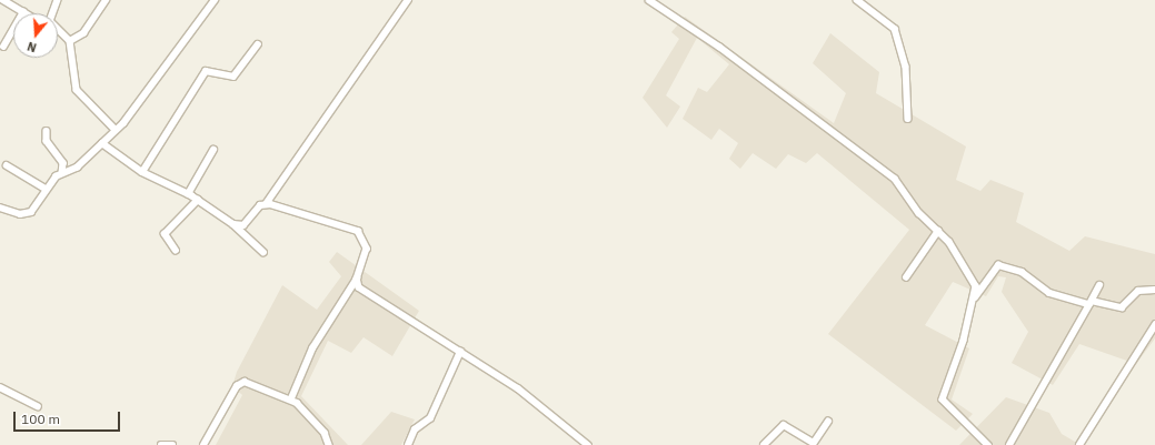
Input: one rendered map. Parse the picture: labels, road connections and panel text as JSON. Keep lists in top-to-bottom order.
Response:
{
  "scale_bar": "100 m",
  "north": "bottom"
}
